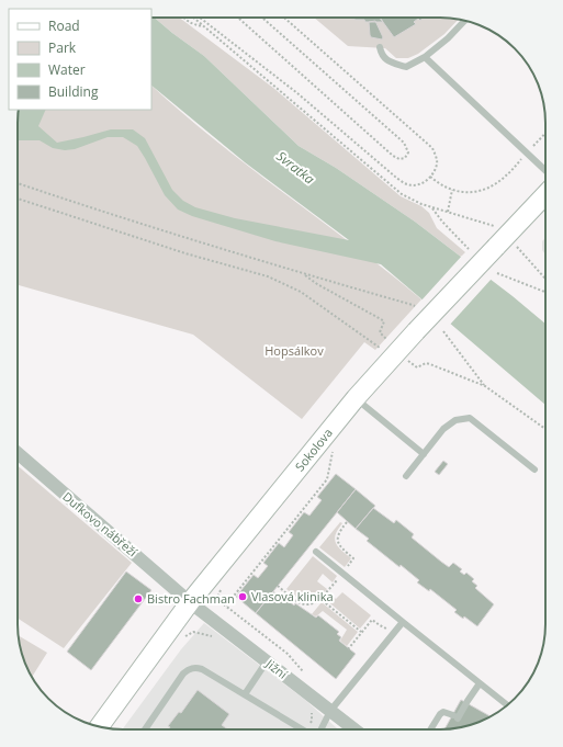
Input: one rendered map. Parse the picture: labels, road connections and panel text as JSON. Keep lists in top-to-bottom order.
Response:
{
  "streets": {
    "street": ["Sokolova", "Dufkovo nábřeží", "Jižní"]
  },
  "crossings": [
    ["Sokolova", "Dufkovo nábřeží"],
    ["Sokolova", "Jižní"],
    ["Dufkovo nábřeží", "Jižní"]
  ],
  "water": ["Svratka"],
  "parks": ["Hopsálkov"],
  "places": ["Vlasová klinika", "Bistro Fachman"],
  "legend": [
    "Road",
    "Park",
    "Water",
    "Building"
  ]
}
